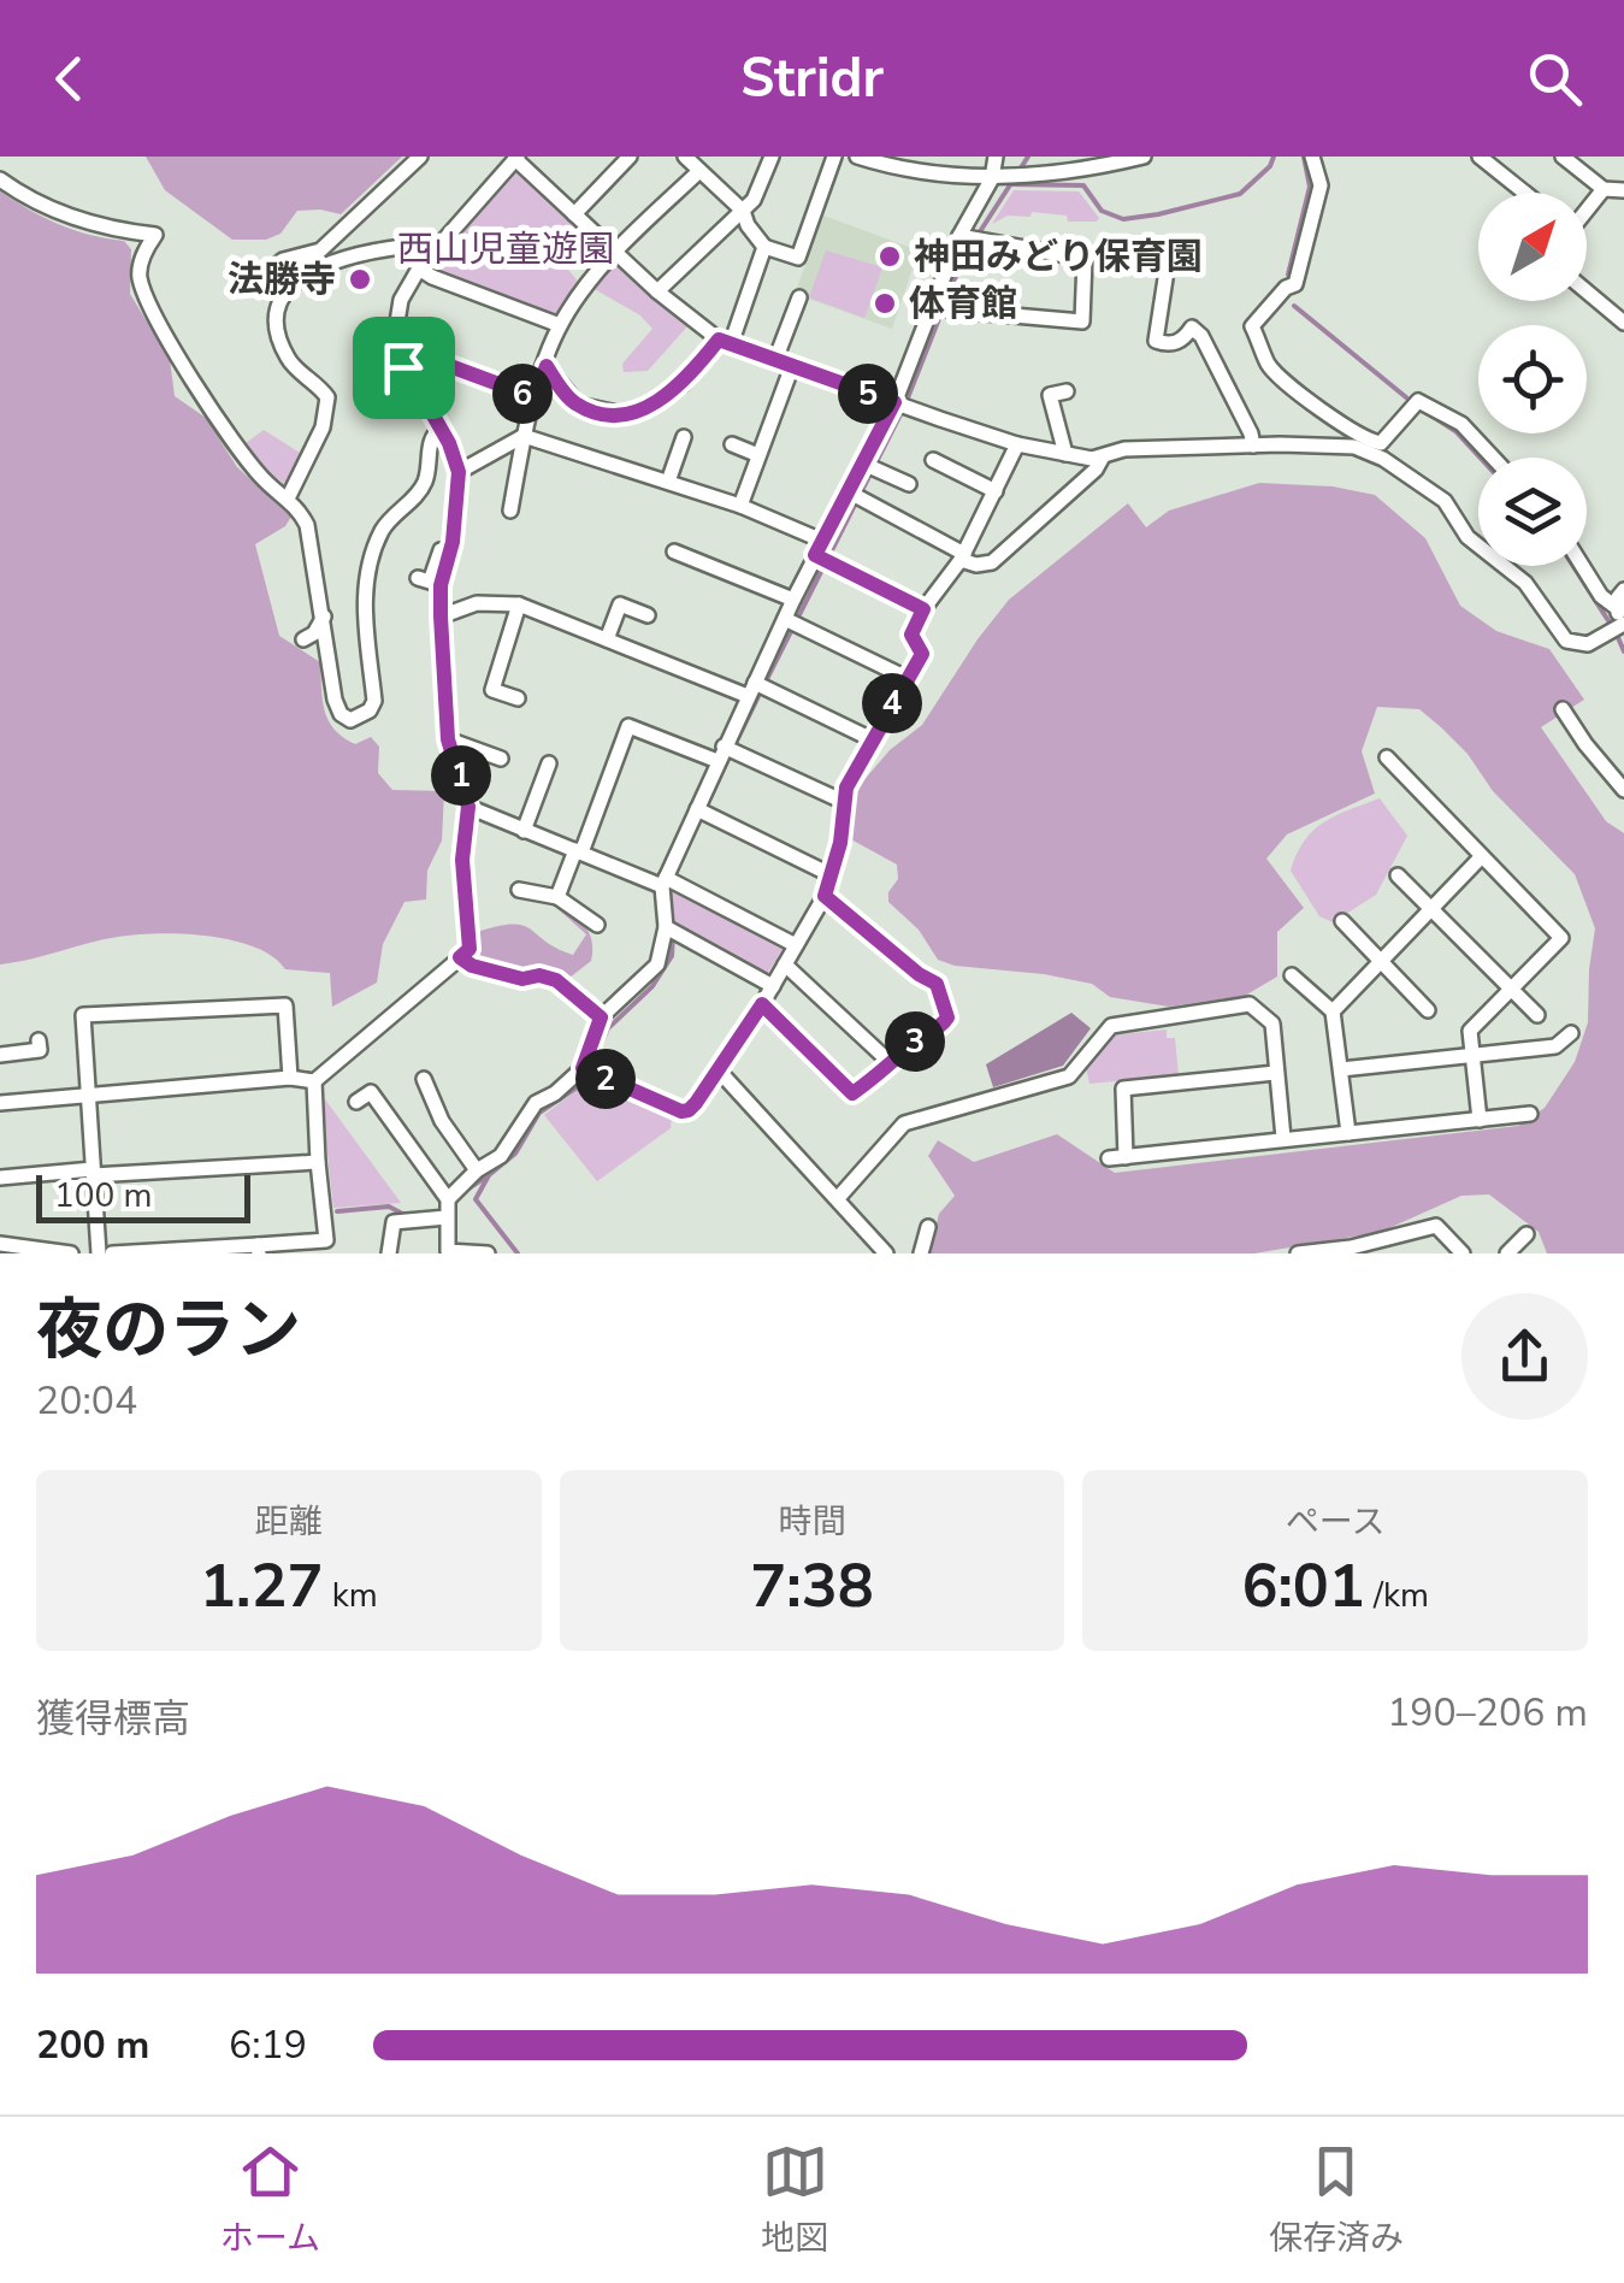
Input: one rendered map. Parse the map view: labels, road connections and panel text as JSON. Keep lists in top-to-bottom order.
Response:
{
  "parks": ["西山児童遊園"],
  "places": ["神田みどり保育園", "法勝寺", "体育館"],
  "scale_bar": "100 m",
  "north": "top right",
  "page": {
    "header": "Stridr",
    "pins": [
      "5",
      "6",
      "4",
      "1",
      "3",
      "2"
    ],
    "scale": "100 m",
    "heading": ["夜のラン", "20:04"],
    "stats": [
      ["距離", "1.27 km"],
      ["時間", "7:38"],
      ["ペース", "6:01 /km"]
    ],
    "chart": ["獲得標高", "190–206 m"],
    "list": [
      {
        "name": "200 m",
        "note": "6:19"
      }
    ],
    "tabs": ["ホーム", "地図", "保存済み"]
  }
}
